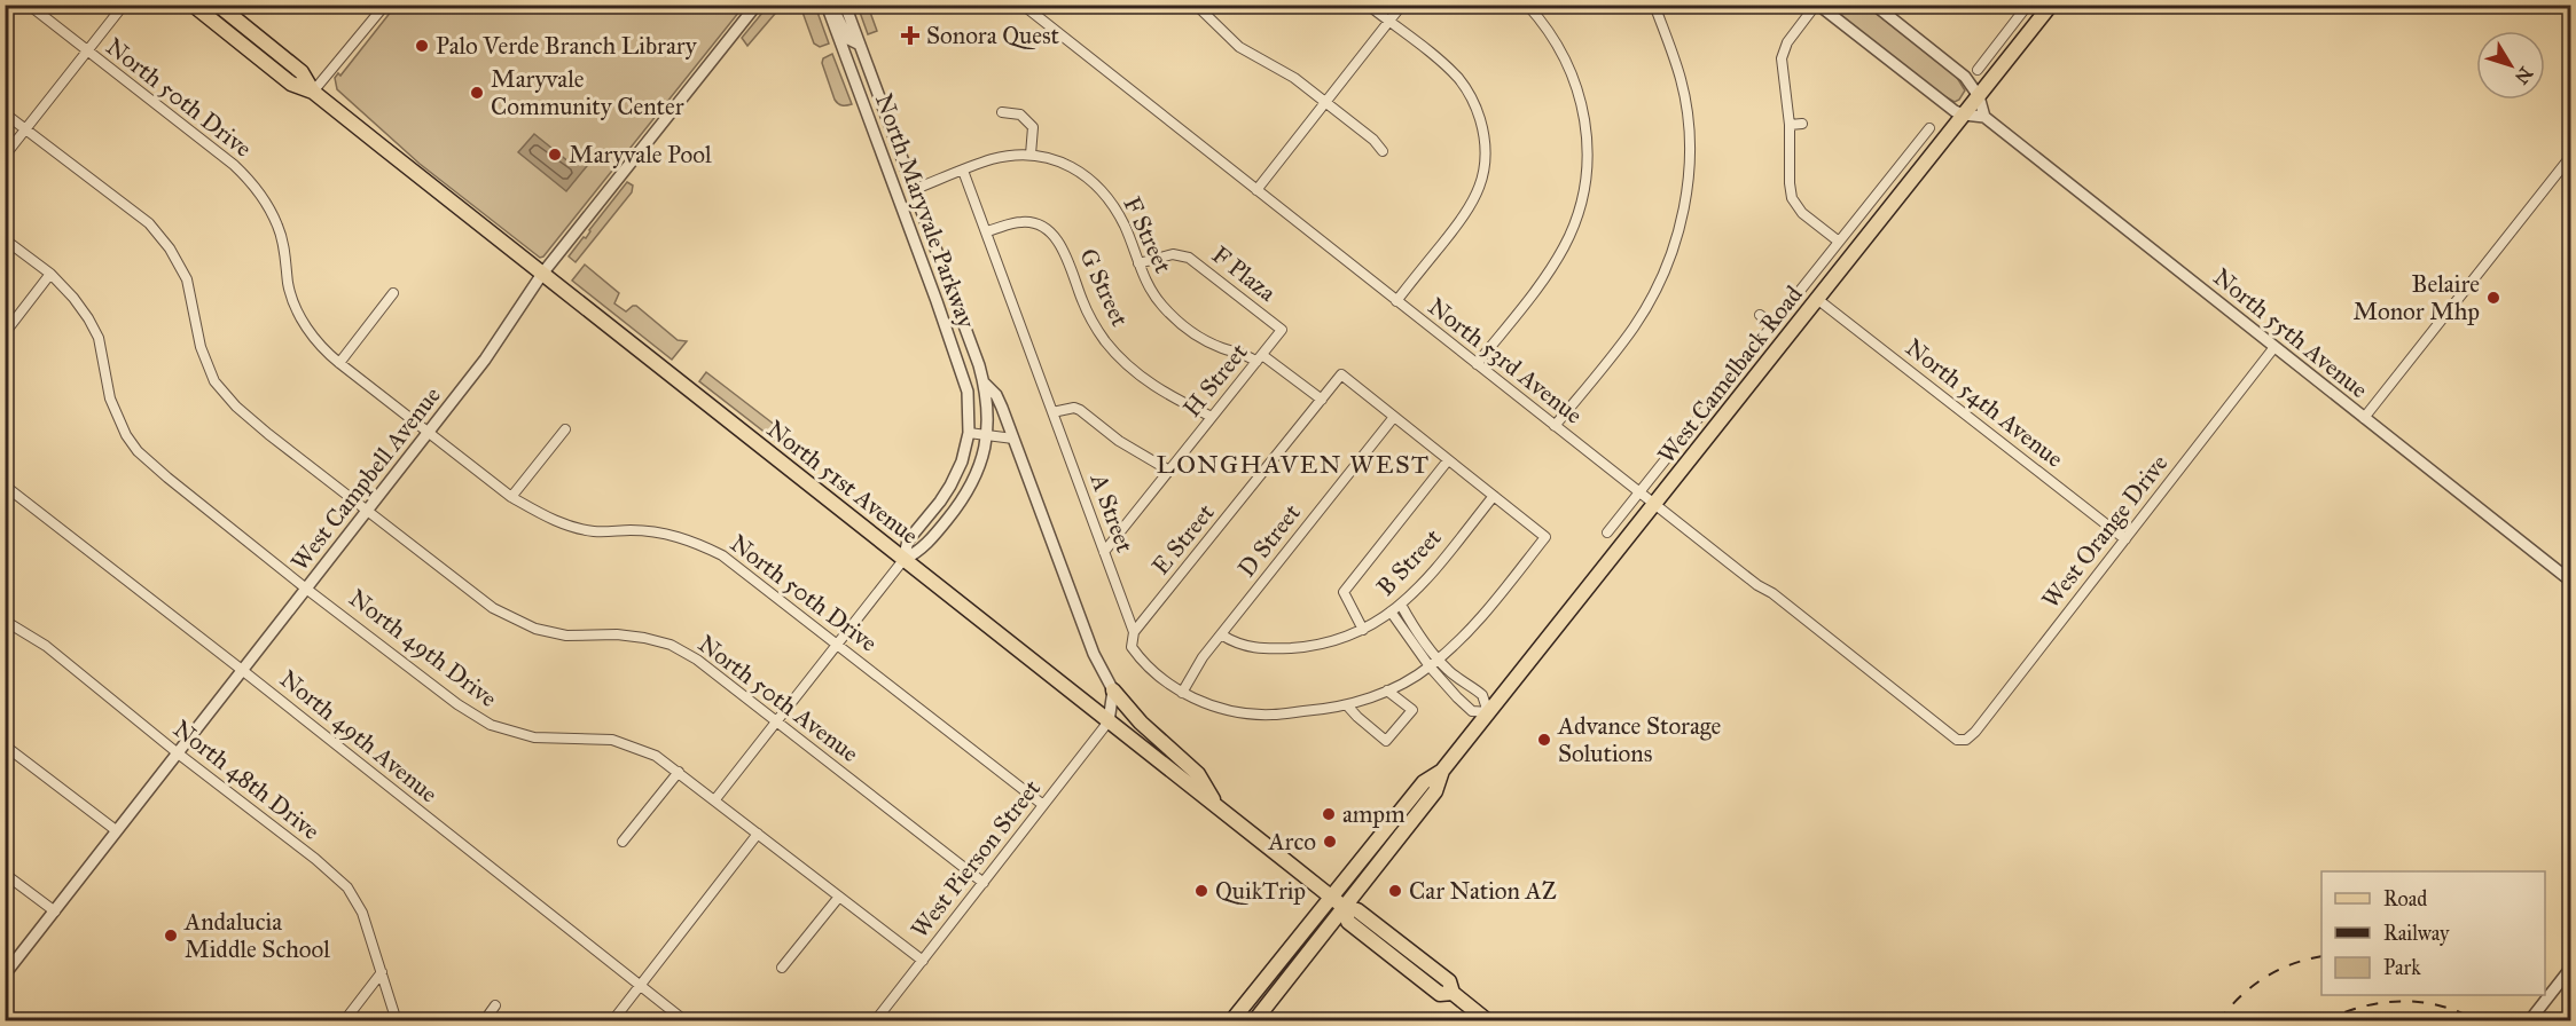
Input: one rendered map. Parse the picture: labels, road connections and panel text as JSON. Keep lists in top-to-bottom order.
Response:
{
  "streets": {
    "main road": ["West Camelback Road", "North 51st Avenue"],
    "street": [
      "North 50th Drive",
      "North Maryvale Parkway",
      "F Street",
      "F Plaza",
      "G Street",
      "North 55th Avenue",
      "North 53rd Avenue",
      "H Street",
      "North 54th Avenue",
      "West Campbell Avenue",
      "A Street",
      "West Orange Drive",
      "E Street",
      "D Street",
      "B Street",
      "North 49th Drive",
      "North 50th Avenue",
      "North 49th Avenue",
      "North 48th Drive",
      "West Pierson Street"
    ]
  },
  "crossings": [
    ["North 50th Drive", "West Campbell Avenue"],
    ["North 50th Drive", "West Pierson Street"],
    ["North Maryvale Parkway", "F Street"],
    ["North Maryvale Parkway", "North 51st Avenue"],
    ["F Street", "F Plaza"],
    ["F Street", "H Street"],
    ["F Street", "A Street"],
    ["F Street", "E Street"],
    ["F Plaza", "H Street"],
    ["G Street", "H Street"],
    ["G Street", "A Street"],
    ["North 55th Avenue", "West Orange Drive"],
    ["North 53rd Avenue", "West Camelback Road"],
    ["North 53rd Avenue", "West Orange Drive"],
    ["West Camelback Road", "North 54th Avenue"],
    ["West Camelback Road", "North 51st Avenue"],
    ["H Street", "A Street"],
    ["North 54th Avenue", "West Orange Drive"],
    ["West Campbell Avenue", "North 51st Avenue"],
    ["West Campbell Avenue", "North 49th Drive"],
    ["West Campbell Avenue", "North 50th Avenue"],
    ["West Campbell Avenue", "North 49th Avenue"],
    ["West Campbell Avenue", "North 48th Drive"],
    ["North 51st Avenue", "West Pierson Street"],
    ["A Street", "E Street"],
    ["A Street", "D Street"],
    ["A Street", "B Street"],
    ["E Street", "D Street"],
    ["D Street", "B Street"],
    ["North 49th Drive", "West Pierson Street"],
    ["North 50th Avenue", "West Pierson Street"]
  ],
  "districts": ["LONGHAVEN WEST"],
  "places": {
    "health": ["Sonora Quest"],
    "other": [
      "Palo Verde Branch Library",
      "Maryvale Community Center",
      "Maryvale Pool",
      "Belaire Monor Mhp",
      "Advance Storage Solutions",
      "ampm",
      "Arco",
      "QuikTrip",
      "Car Nation AZ",
      "Andalucia Middle School"
    ]
  },
  "legend": ["Road", "Railway", "Park"],
  "north": "bottom right"
}
